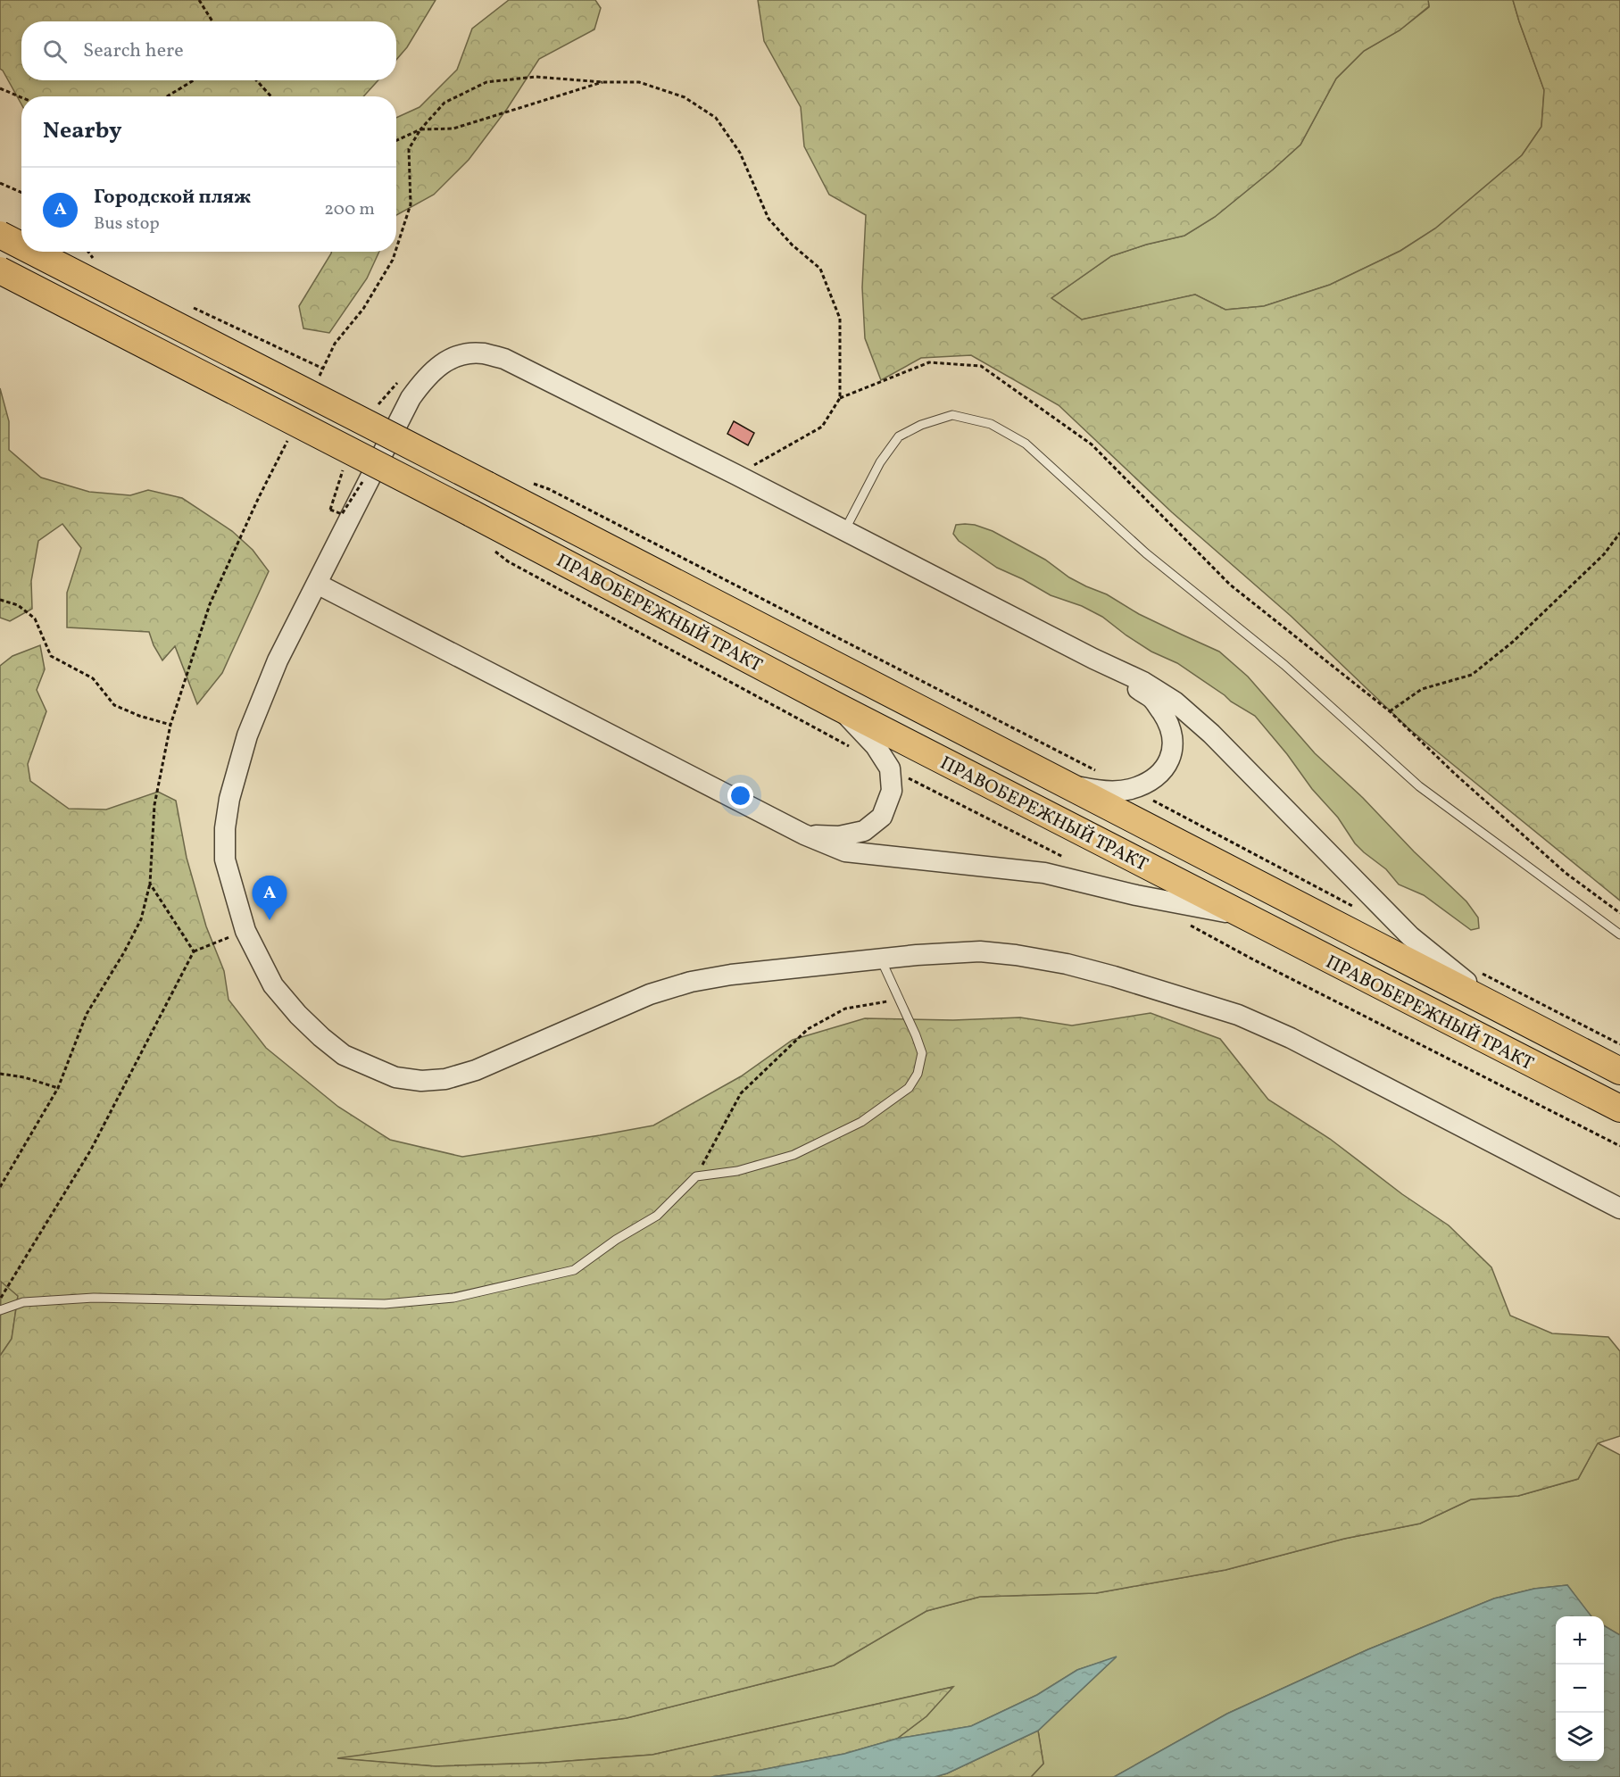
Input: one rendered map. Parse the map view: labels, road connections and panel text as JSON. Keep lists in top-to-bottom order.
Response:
{
  "streets": {
    "highway": ["ПРАВОБЕРЕЖНЫЙ ТРАКТ"]
  },
  "page": {
    "search": "Search here",
    "heading": "Nearby",
    "list": [
      {
        "mark": "A",
        "name": "Городской пляж",
        "note": "Bus stop",
        "value": "200 m"
      }
    ],
    "pins": "A",
    "map_buttons": ["+", "−"]
  }
}
